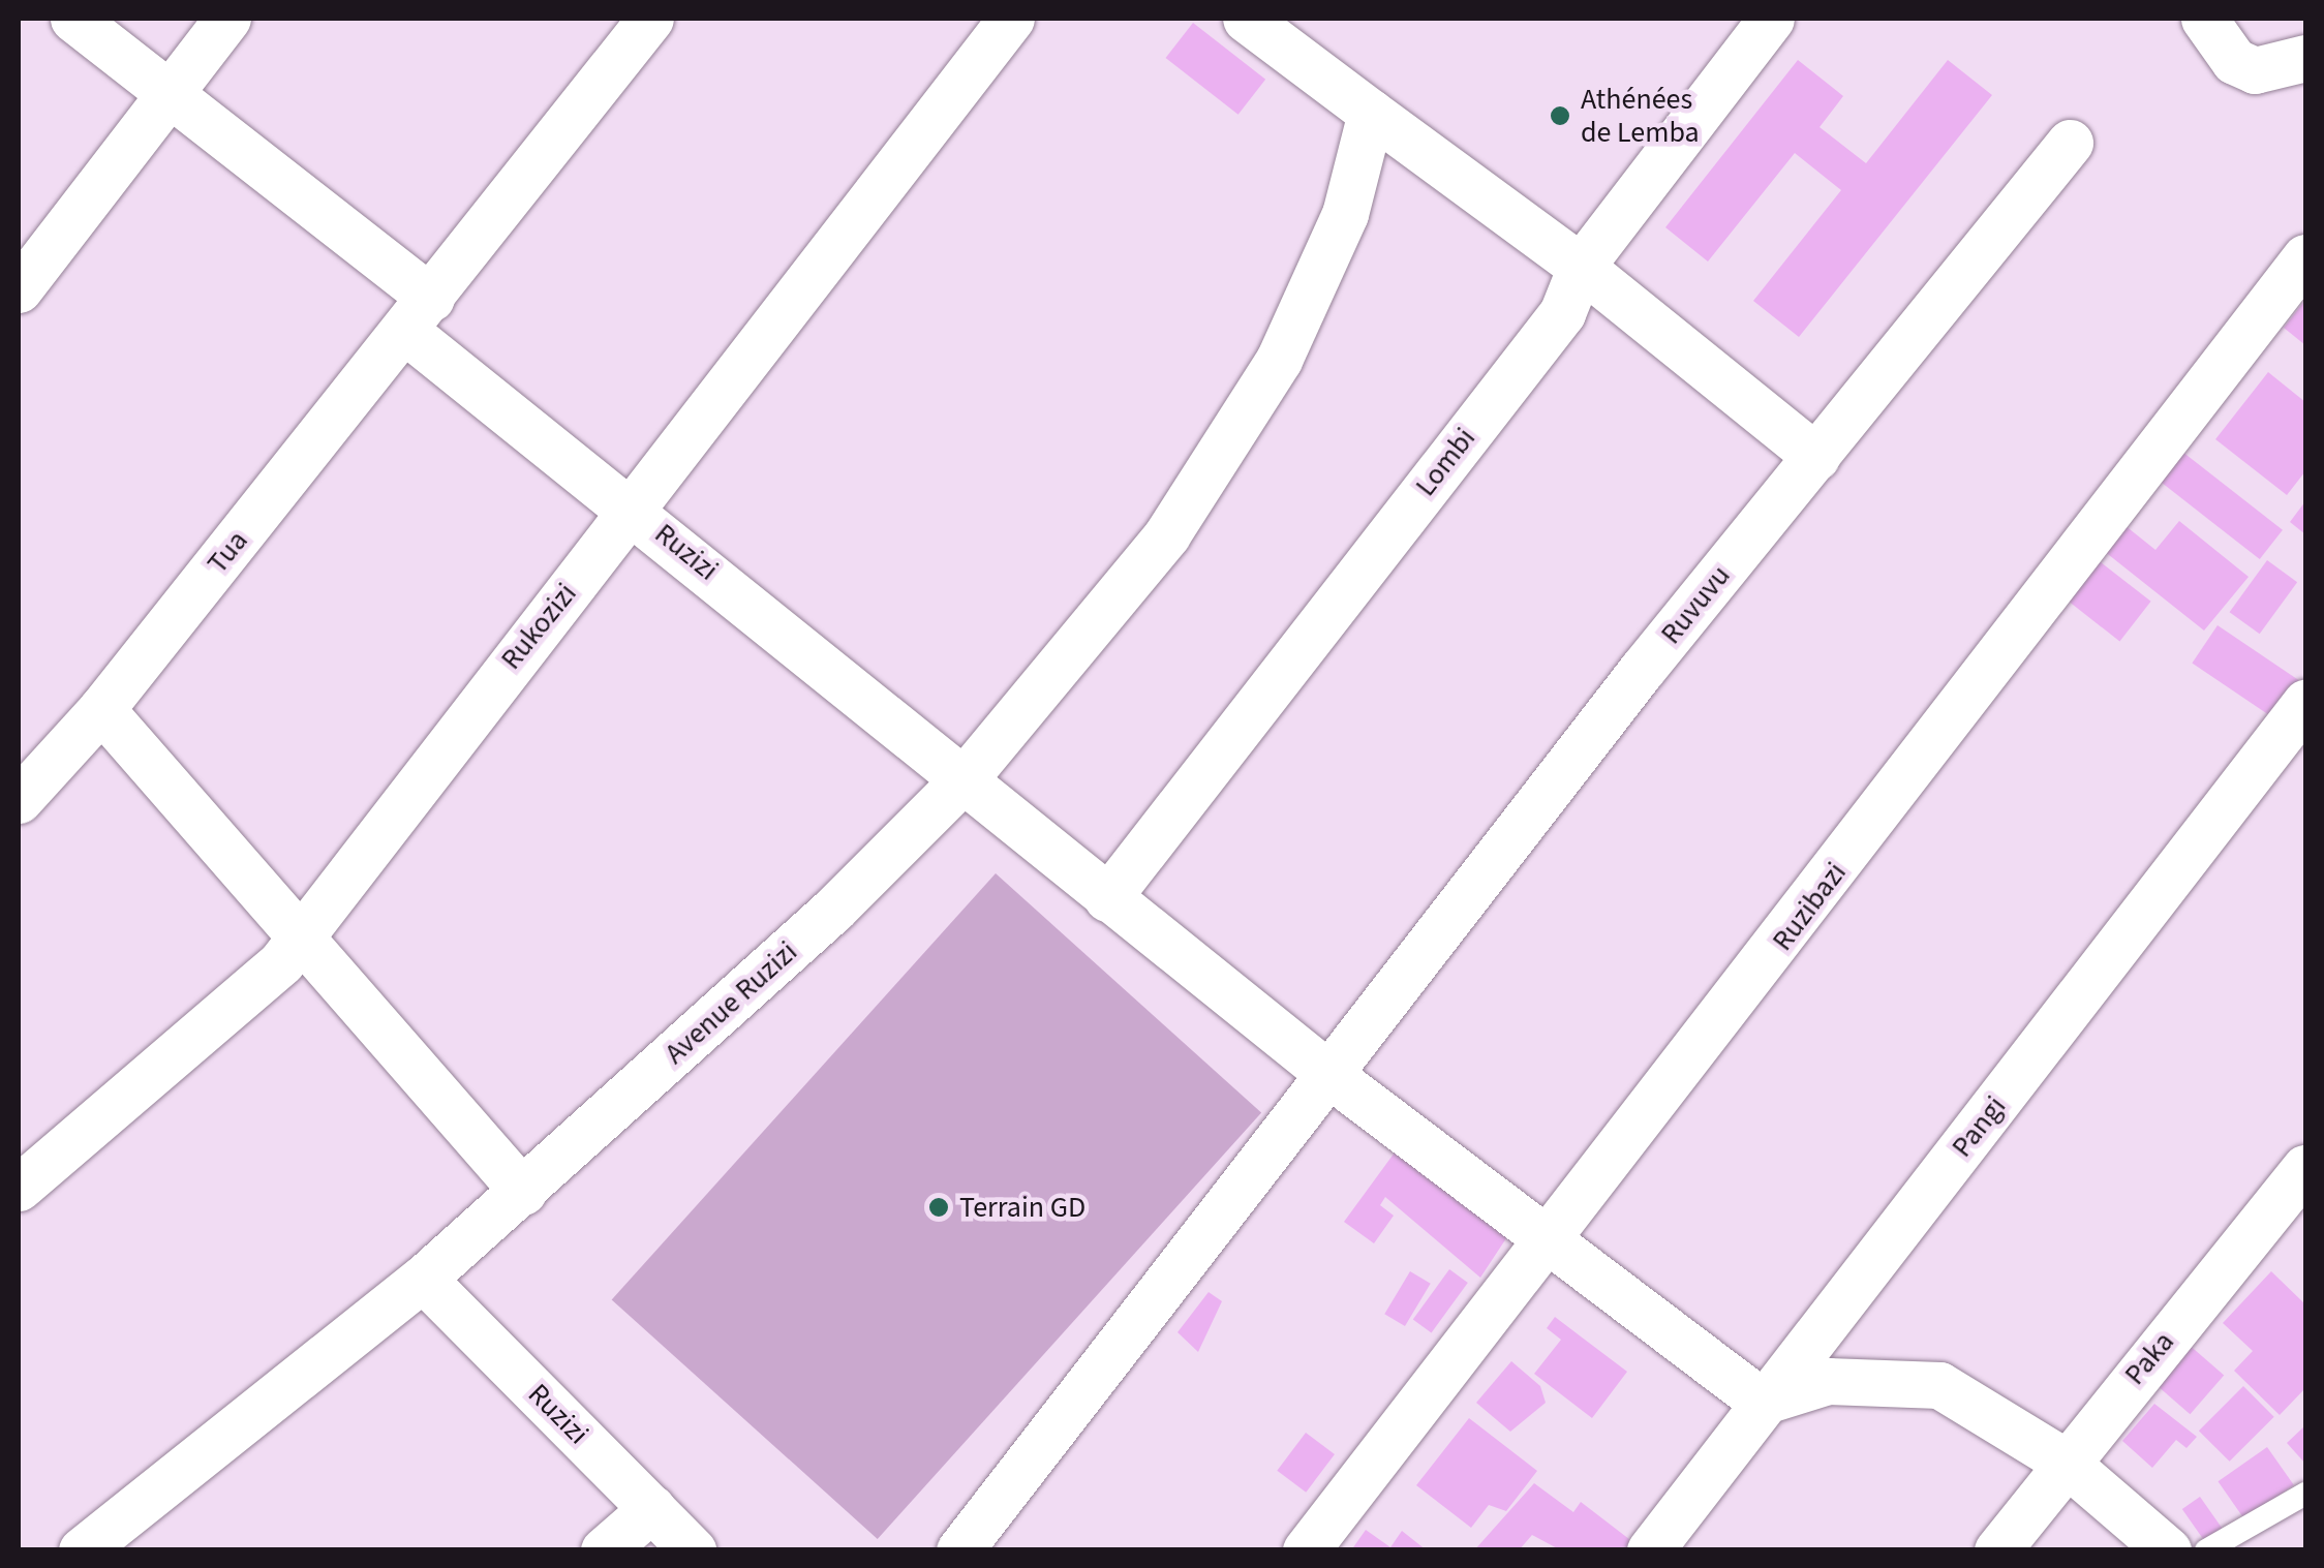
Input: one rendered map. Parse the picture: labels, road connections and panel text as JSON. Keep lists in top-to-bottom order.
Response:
{
  "streets": {
    "street": [
      "Lombi",
      "Tua",
      "Ruzizi",
      "Ruvuvu",
      "Rukozizi",
      "Ruzibazi",
      "Avenue Ruzizi",
      "Pangi",
      "Paka"
    ]
  },
  "crossings": [
    ["Lombi", "Ruzizi"],
    ["Tua", "Ruzizi"],
    ["Ruzizi", "Ruvuvu"],
    ["Ruzizi", "Rukozizi"],
    ["Ruzizi", "Ruzibazi"],
    ["Ruzizi", "Avenue Ruzizi"],
    ["Ruzizi", "Pangi"]
  ],
  "places": ["Athénées de Lemba", "Terrain GD"]
}
